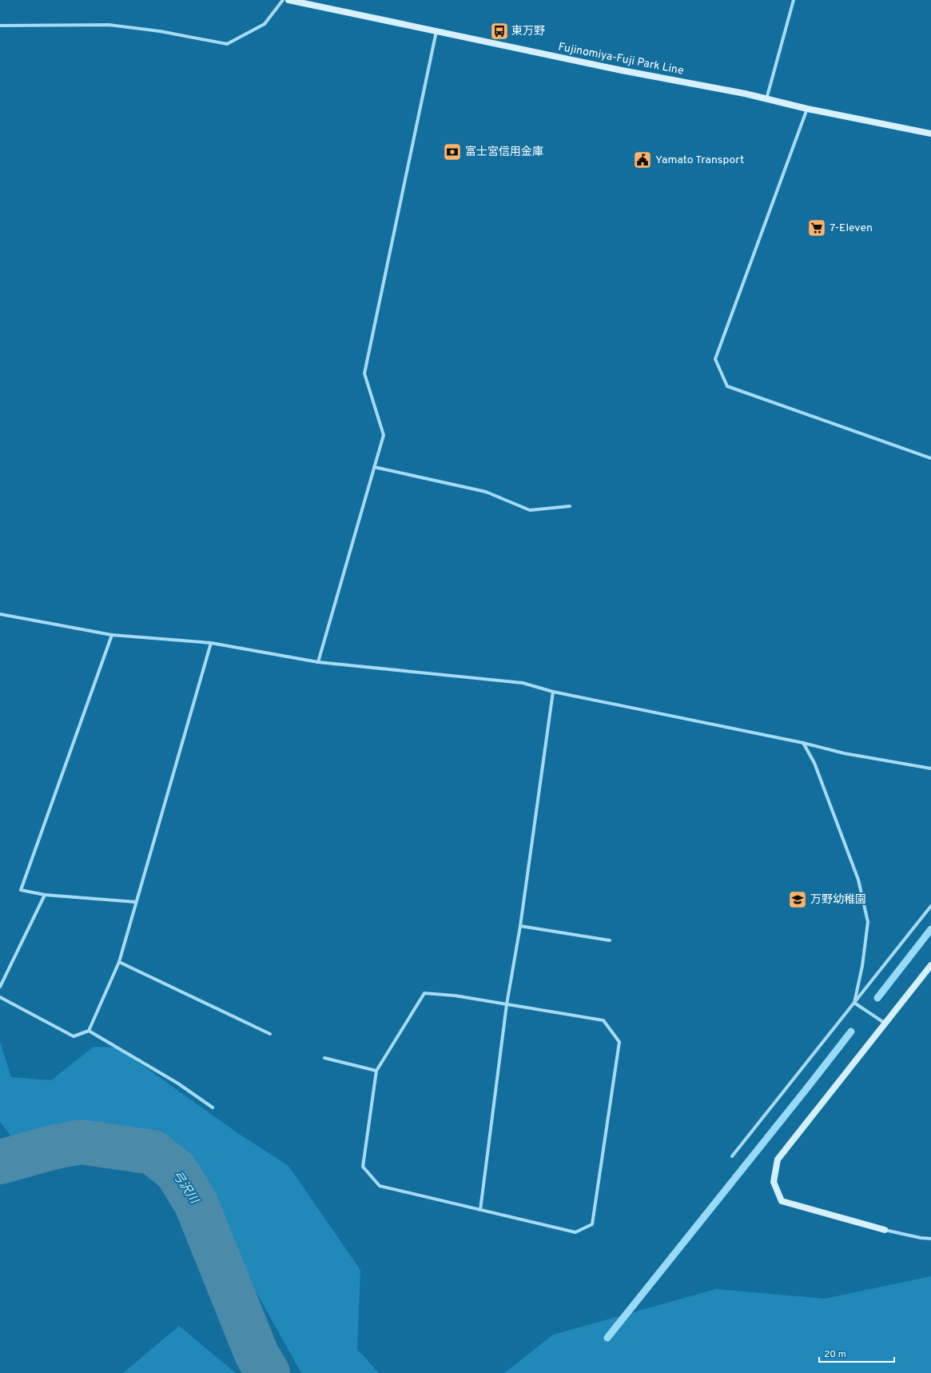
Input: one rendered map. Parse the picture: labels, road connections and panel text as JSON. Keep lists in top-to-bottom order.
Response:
{
  "streets": {
    "main road": ["Fujinomiya-Fuji Park Line"]
  },
  "water": ["弓沢川"],
  "places": {
    "bus stop": ["東万野"],
    "bank": ["富士宮信用金庫"],
    "public building": ["Yamato Transport"],
    "supermarket": ["7-Eleven"],
    "school or university": ["万野幼稚園"]
  },
  "scale_bar": "20 m"
}
